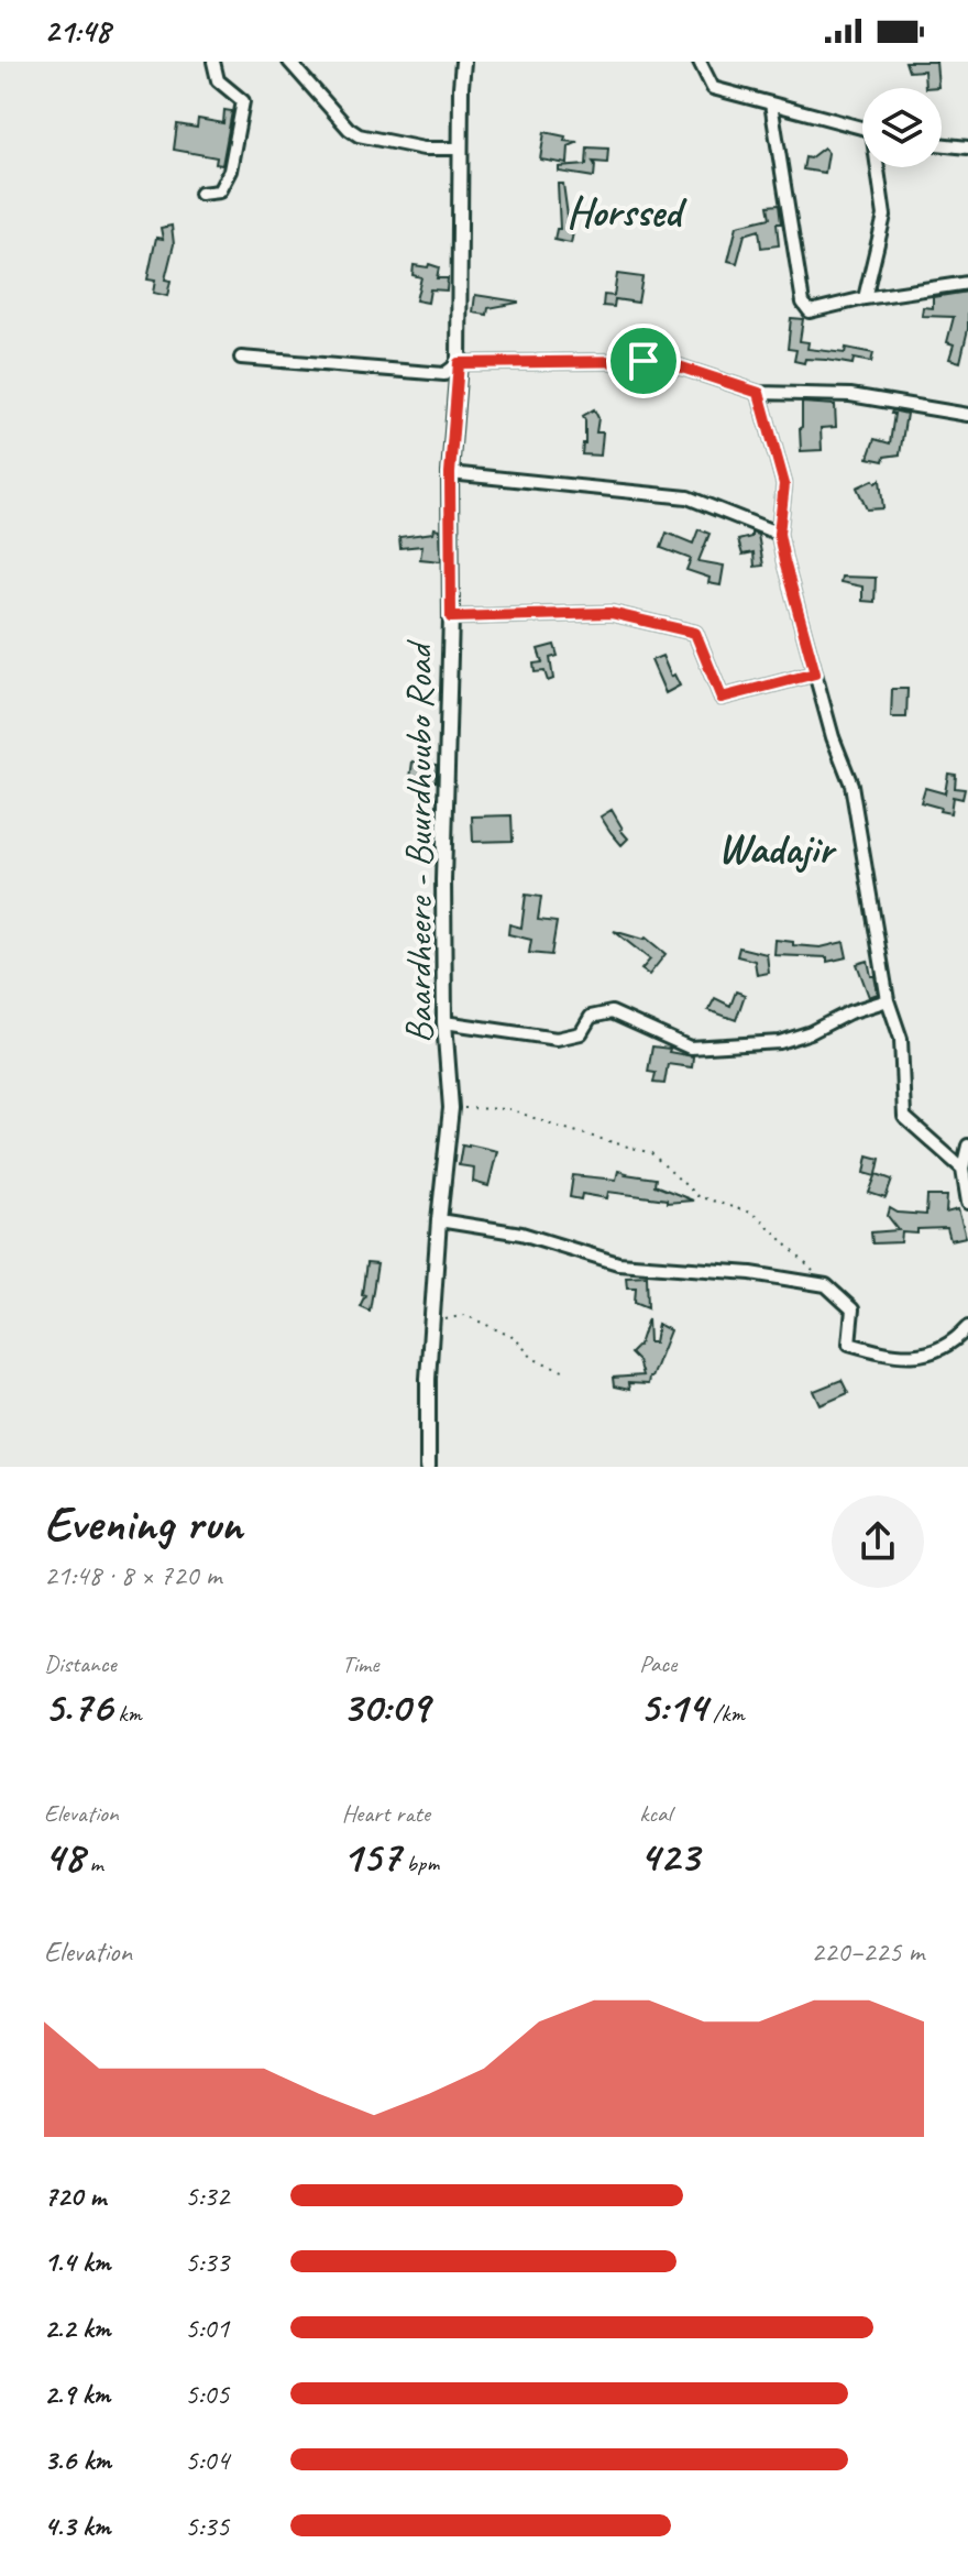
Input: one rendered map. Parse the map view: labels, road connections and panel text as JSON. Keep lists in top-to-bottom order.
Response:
{
  "streets": {
    "main road": ["Baardheere - Buurdhuubo Road"]
  },
  "districts": ["Horssed", "Wadajir"],
  "page": {
    "status": "21:48",
    "heading": ["Evening run", "21:48 · 8 × 720 m"],
    "stats": [
      ["Distance", "5.76 km"],
      ["Time", "30:09"],
      ["Pace", "5:14 /km"],
      ["Elevation", "48 m"],
      ["Heart rate", "157 bpm"],
      ["kcal", "423"]
    ],
    "chart": ["Elevation", "220–225 m"],
    "list": [
      {
        "name": "720 m",
        "note": "5:32"
      },
      {
        "name": "1.4 km",
        "note": "5:33"
      },
      {
        "name": "2.2 km",
        "note": "5:01"
      },
      {
        "name": "2.9 km",
        "note": "5:05"
      },
      {
        "name": "3.6 km",
        "note": "5:04"
      },
      {
        "name": "4.3 km",
        "note": "5:35"
      }
    ]
  }
}
